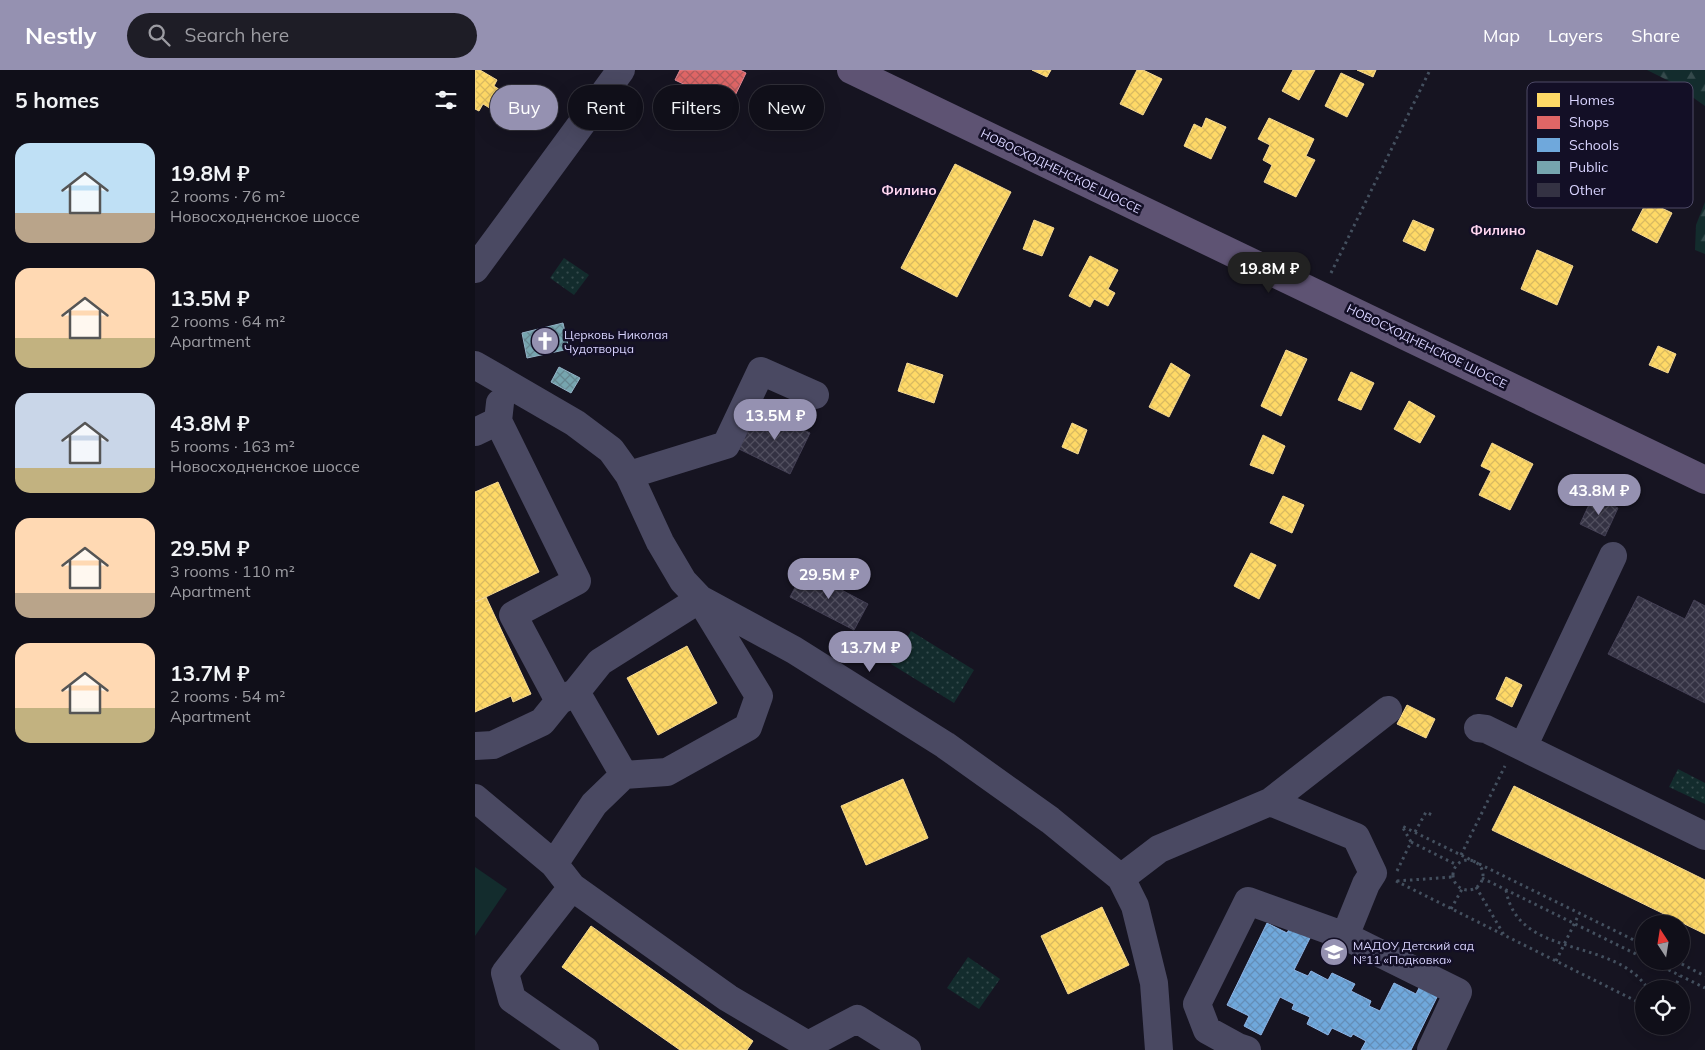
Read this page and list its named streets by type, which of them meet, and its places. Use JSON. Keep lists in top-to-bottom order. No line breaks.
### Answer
{"streets":{"main road":["НОВОСХОДНЕНСКОЕ ШОССЕ"]},"districts":["Филино","Филино"],"places":{"church":["Церковь Николая Чудотворца"],"school or university":["МАДОУ Детский сад №11 «Подковка»"]},"legend":["Homes","Shops","Schools","Public","Other"],"north":"top","page":{"header":"Nestly","search":"Search here","nav":["Map","Layers","Share"],"heading":"5 homes","chip":["Buy","Rent","Filters","New"],"list":[{"name":"19.8M ₽","note":"2 rooms · 76 m² · Новосходненское шоссе"},{"name":"13.5M ₽","note":"2 rooms · 64 m² · Apartment"},{"name":"43.8M ₽","note":"5 rooms · 163 m² · Новосходненское шоссе"},{"name":"29.5M ₽","note":"3 rooms · 110 m² · Apartment"},{"name":"13.7M ₽","note":"2 rooms · 54 m² · Apartment"}],"price":["19.8M ₽","13.5M ₽","43.8M ₽","29.5M ₽","13.7M ₽"]}}
